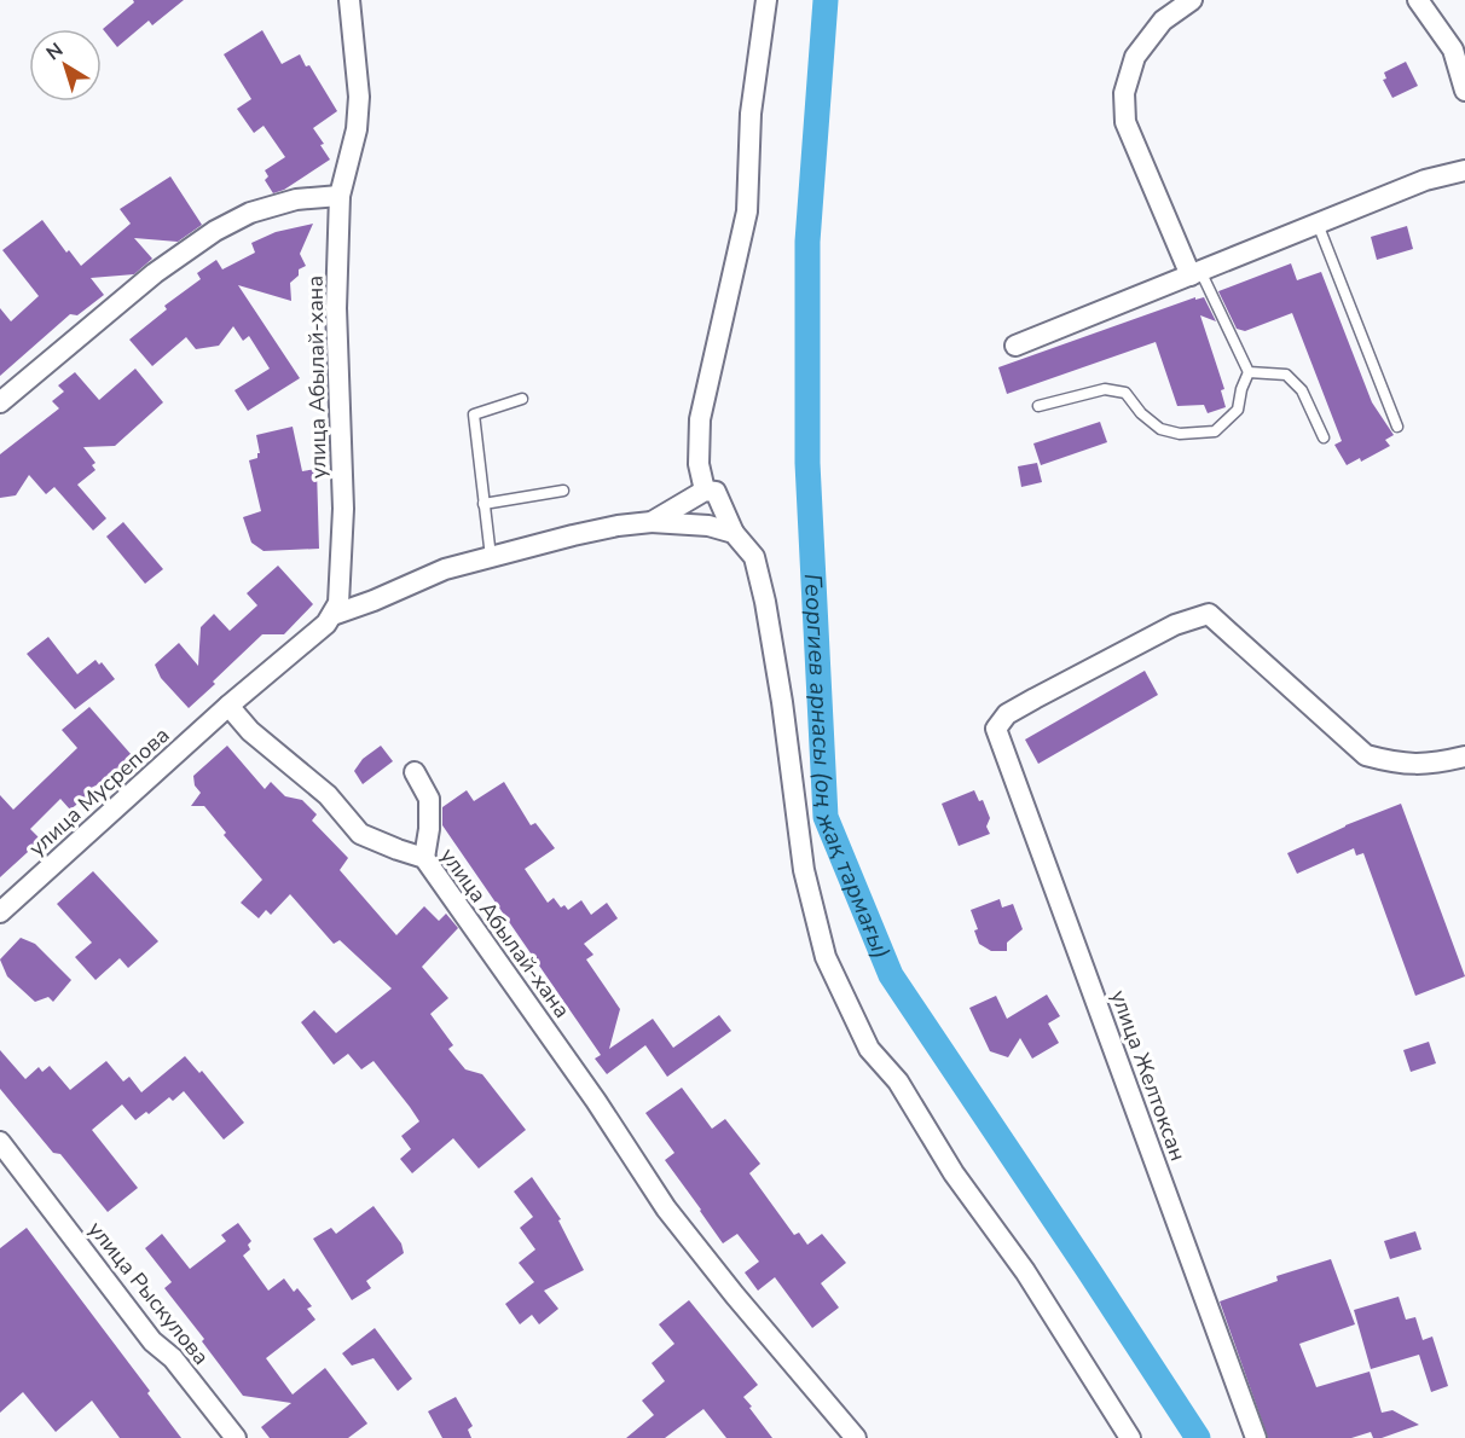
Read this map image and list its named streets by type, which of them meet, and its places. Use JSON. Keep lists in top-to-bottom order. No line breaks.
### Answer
{"streets":{"street":["улица Абылай-хана","улица Мусрепова","улица Желтоксан","улица Рыскулова"]},"crossings":[["улица Абылай-хана","улица Мусрепова"]],"water":["Георгиев арнасы (оң жақ тармағы)"],"north":"top left"}
